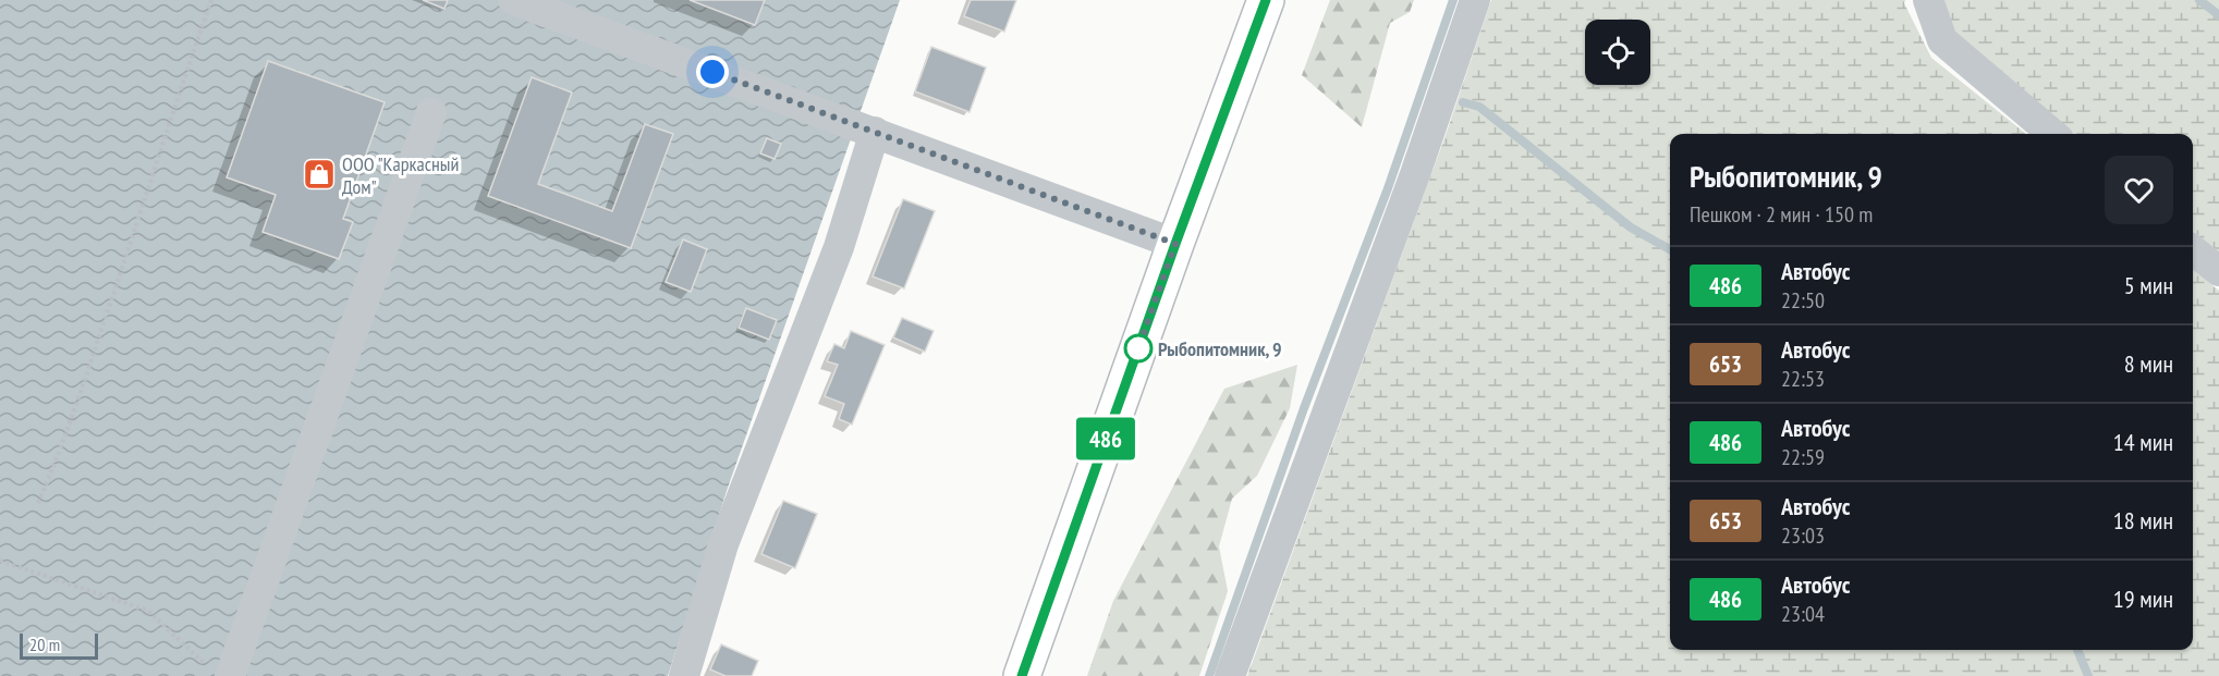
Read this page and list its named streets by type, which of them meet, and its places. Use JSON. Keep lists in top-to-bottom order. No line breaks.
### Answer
{"places":{"shop":["ООО \"Каркасный Дом\""],"other":["Рыбопитомник, 9"]},"lines":["bus line 486"],"scale_bar":"20 m","page":{"on_map":"486","heading":["Рыбопитомник, 9","Пешком · 2 мин · 150 m"],"list":[{"mark":"486","name":"Автобус","note":"22:50","value":"5 мин"},{"mark":"653","name":"Автобус","note":"22:53","value":"8 мин"},{"mark":"486","name":"Автобус","note":"22:59","value":"14 мин"},{"mark":"653","name":"Автобус","note":"23:03","value":"18 мин"},{"mark":"486","name":"Автобус","note":"23:04","value":"19 мин"}],"scale":"20 m"}}
